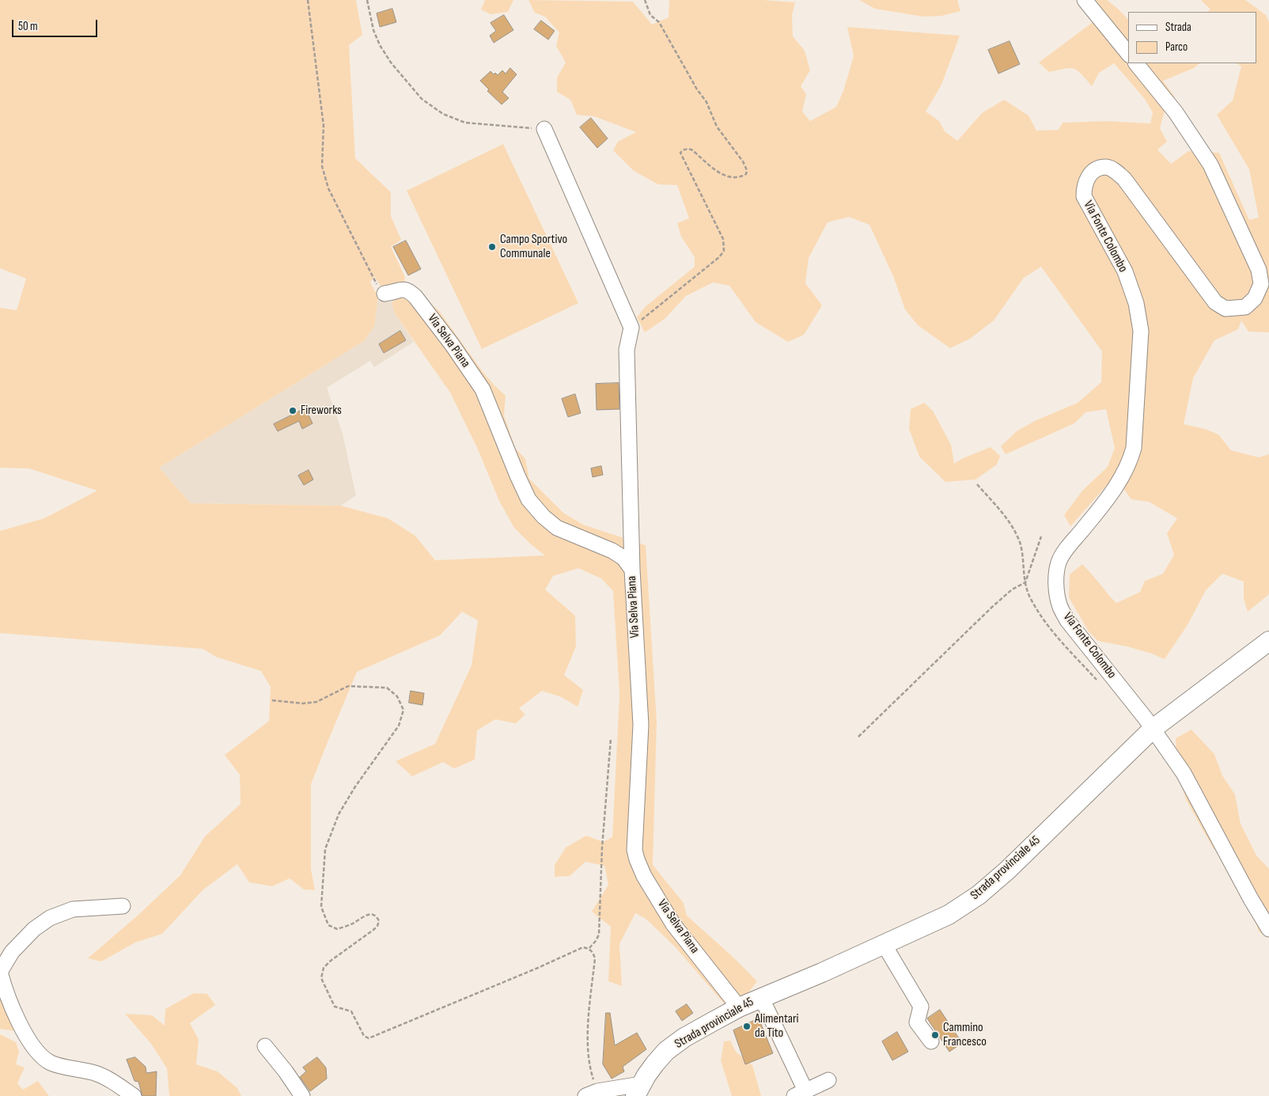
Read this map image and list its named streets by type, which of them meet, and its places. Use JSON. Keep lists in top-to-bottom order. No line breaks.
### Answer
{"streets":{"main road":["Strada provinciale 45"],"street":["Via Fonte Colombo","Via Selva Piana"]},"crossings":[["Via Fonte Colombo","Strada provinciale 45"],["Via Selva Piana","Strada provinciale 45"]],"places":["Campo Sportivo Communale","Fireworks","Alimentari da Tito","Cammino Francesco"],"legend":["Strada","Parco"],"scale_bar":"50 m"}
